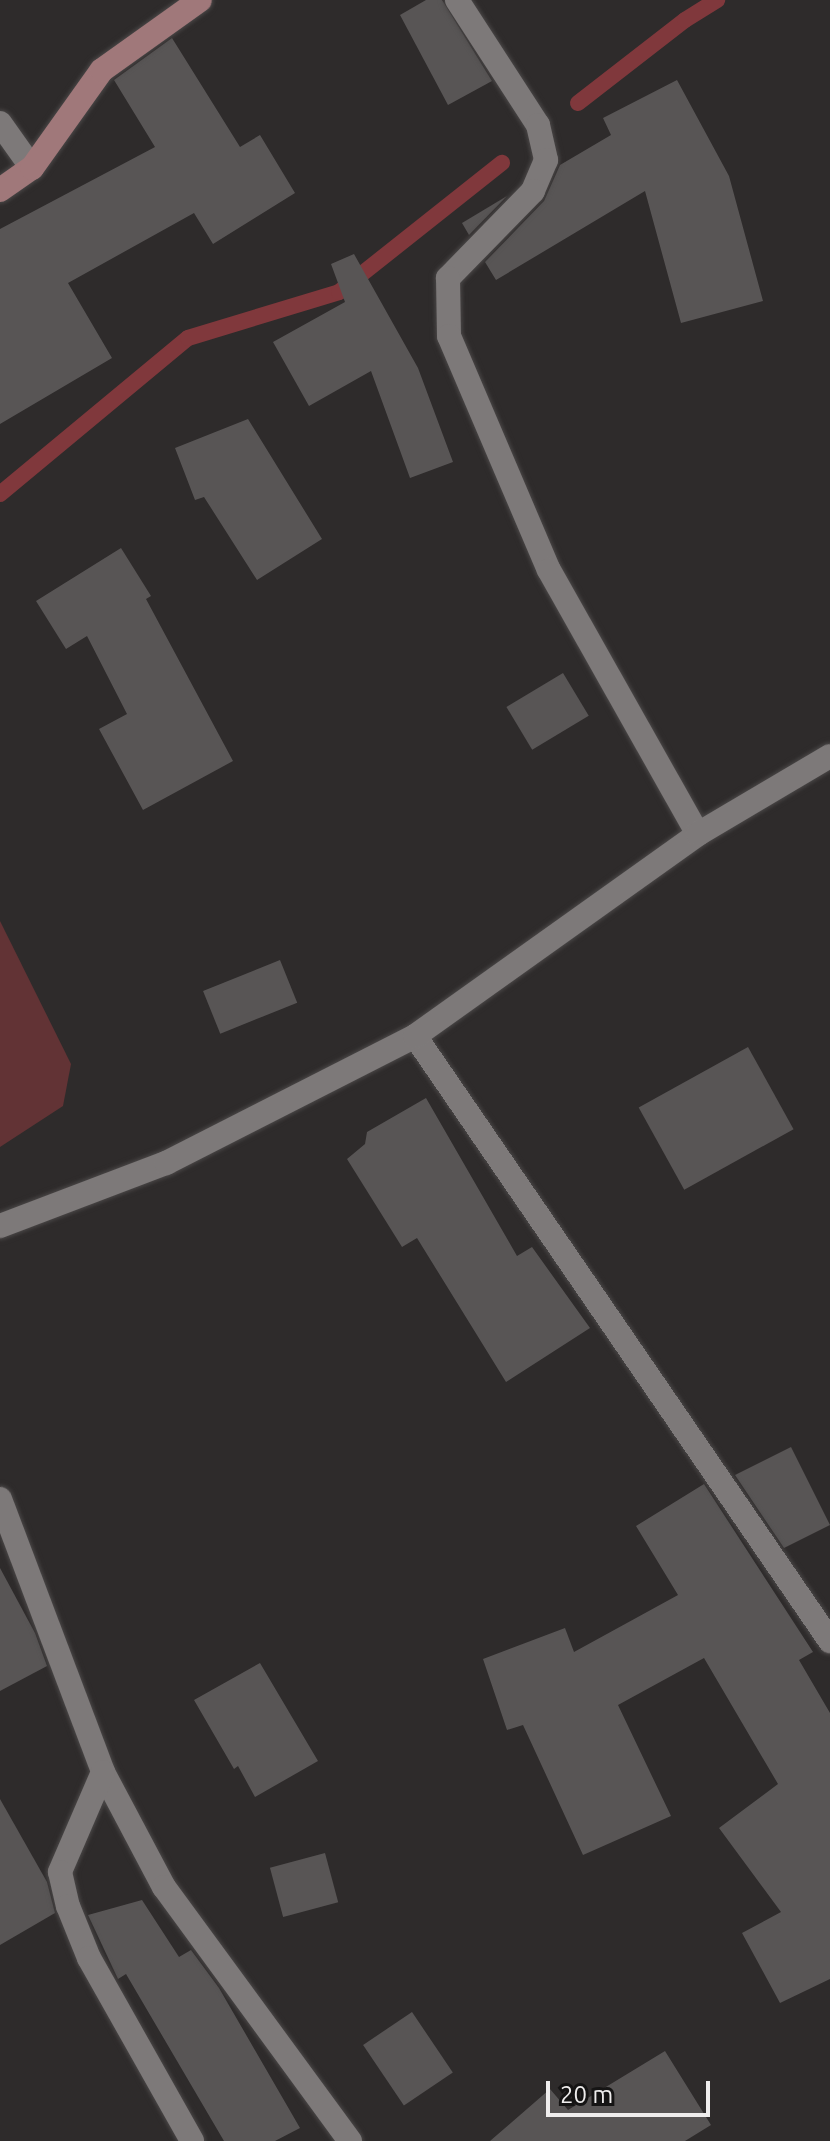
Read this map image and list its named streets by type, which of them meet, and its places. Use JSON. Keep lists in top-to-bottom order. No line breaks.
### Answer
{"scale_bar":"20 m"}
